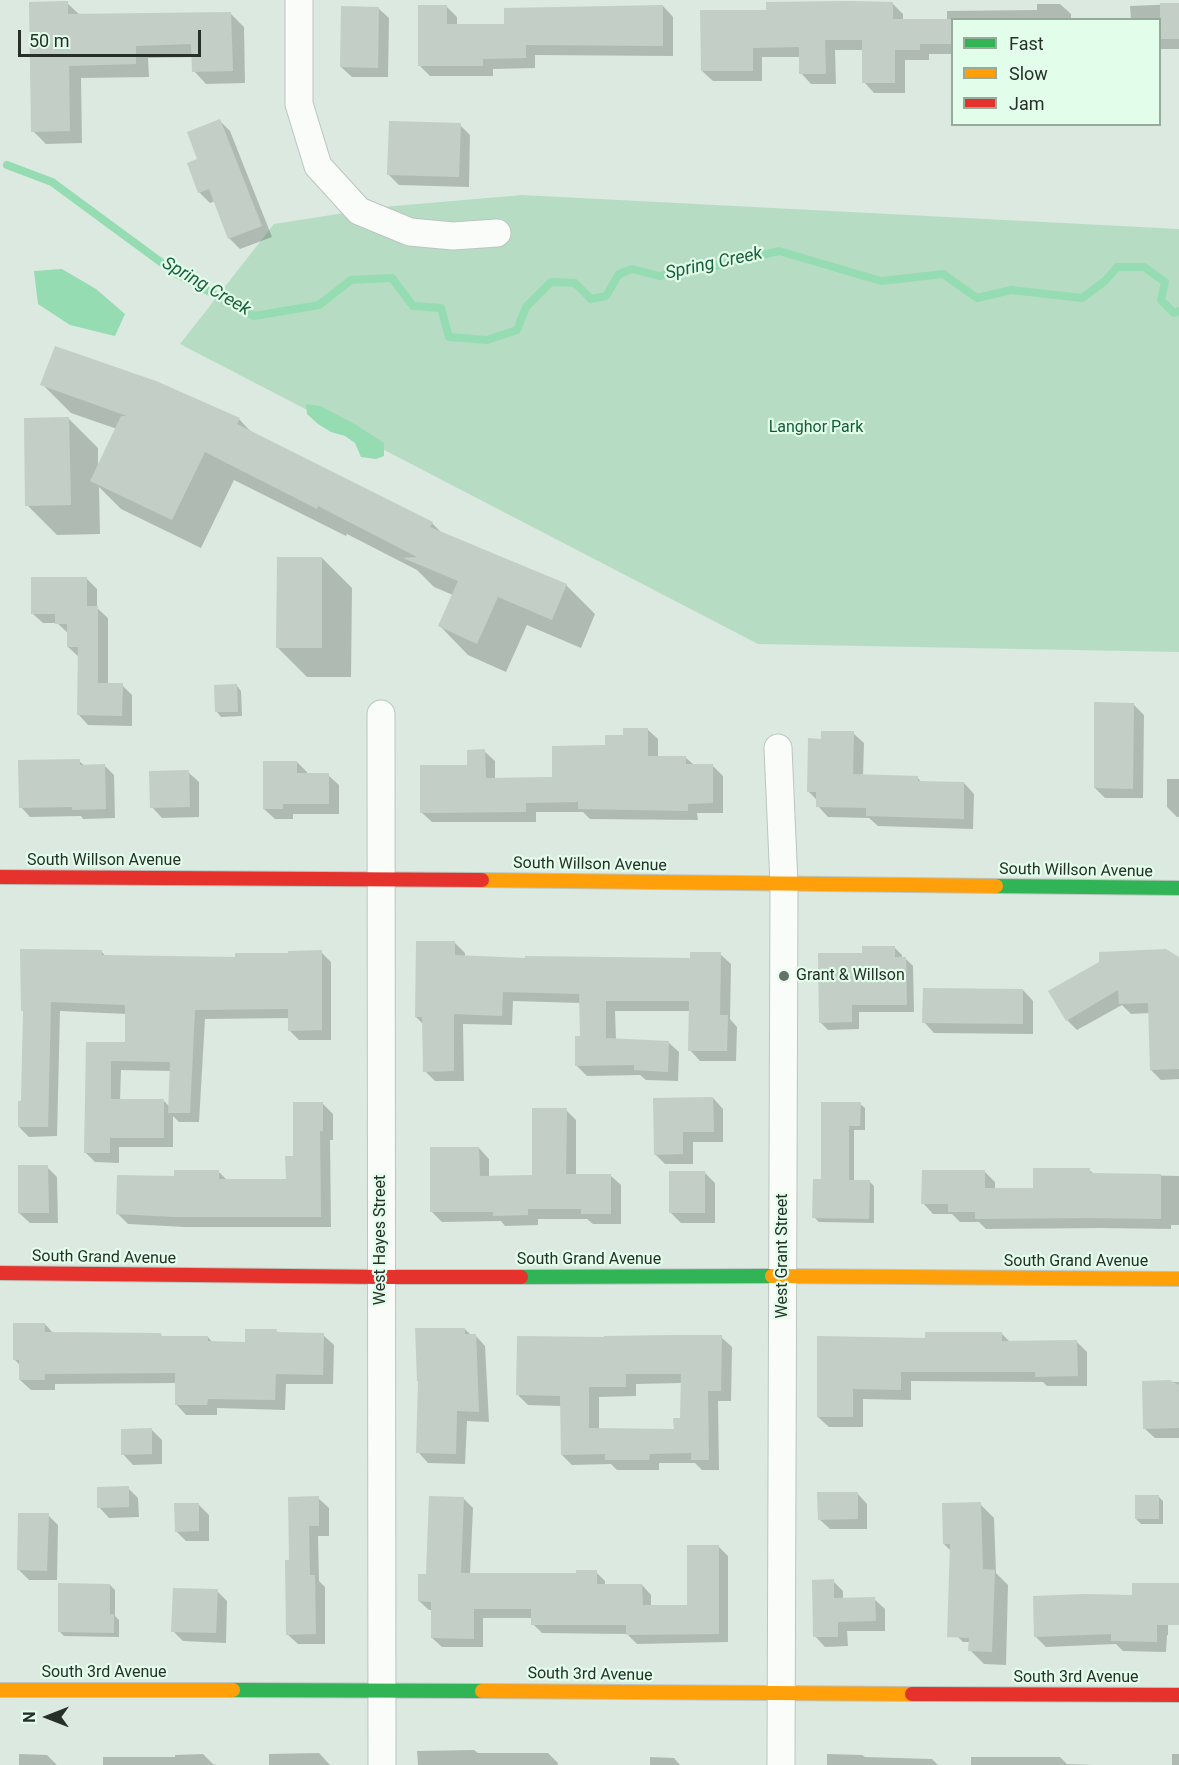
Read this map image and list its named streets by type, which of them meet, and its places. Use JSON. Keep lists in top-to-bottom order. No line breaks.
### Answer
{"streets":{"street":["South Willson Avenue","West Hayes Street","West Grant Street","South Grand Avenue","South 3rd Avenue"]},"crossings":[["South Willson Avenue","West Hayes Street"],["South Willson Avenue","West Grant Street"],["West Hayes Street","South Grand Avenue"],["West Hayes Street","South 3rd Avenue"],["West Grant Street","South Grand Avenue"],["West Grant Street","South 3rd Avenue"]],"water":["Spring Creek"],"parks":["Langhor Park"],"places":["Grant & Willson"],"legend":["Fast","Slow","Jam"],"scale_bar":"50 m","north":"left"}
